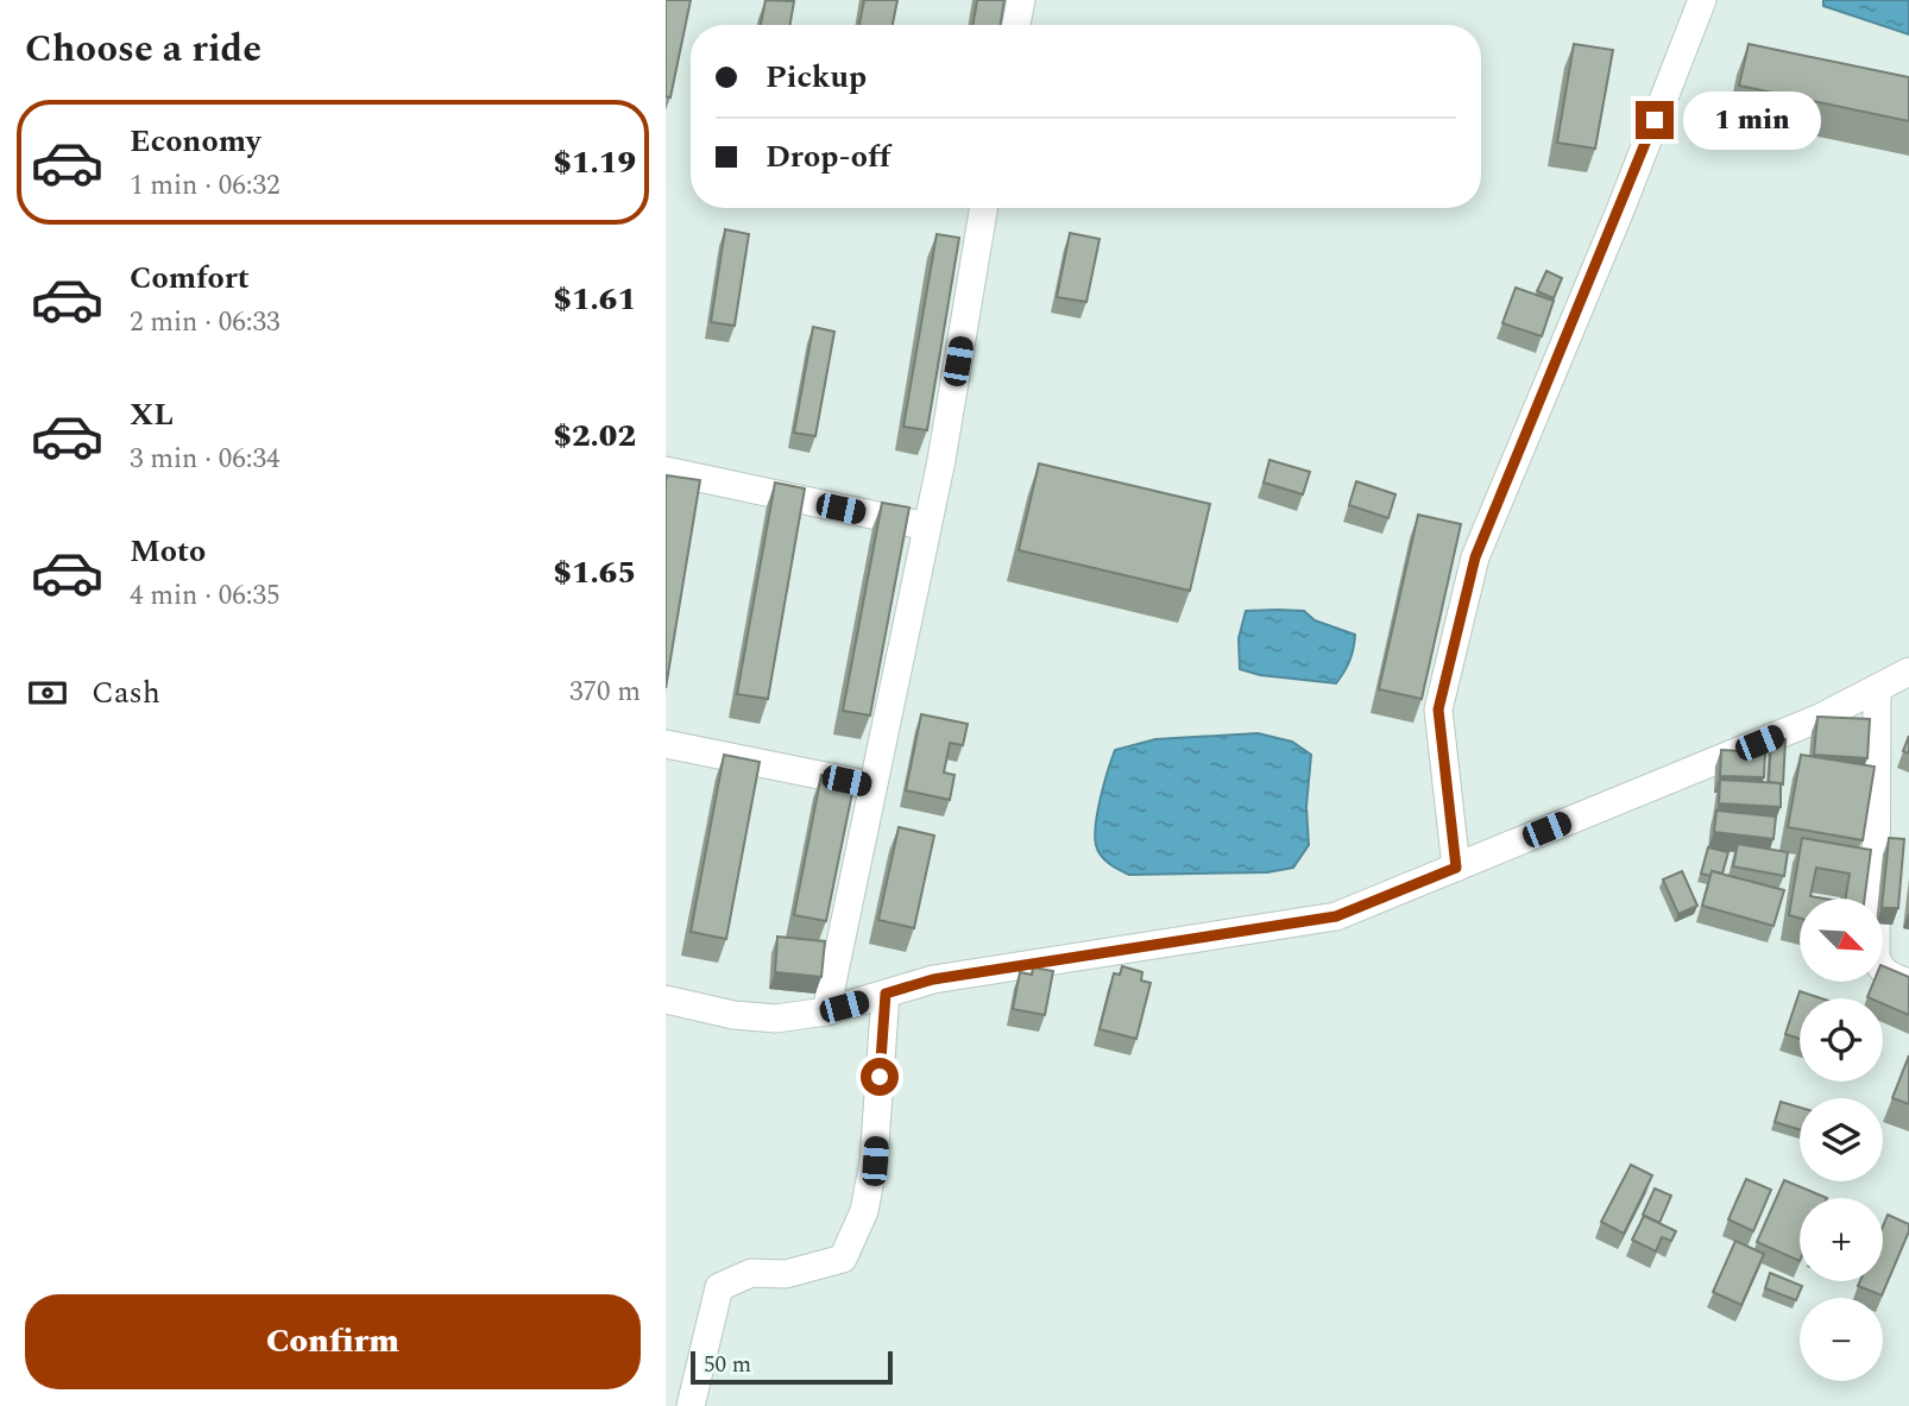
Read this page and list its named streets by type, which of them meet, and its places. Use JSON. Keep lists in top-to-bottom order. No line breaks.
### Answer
{"scale_bar":"50 m","north":"bottom right","page":{"heading":"Choose a ride","banner":["Pickup","Drop-off"],"bubble":"1 min","list":[{"name":"Economy","note":"1 min · 06:32","value":"$1.19"},{"name":"Comfort","note":"2 min · 06:33","value":"$1.61"},{"name":"XL","note":"3 min · 06:34","value":"$2.02"},{"name":"Moto","note":"4 min · 06:35","value":"$1.65"}],"pay":["Cash","370 m"],"map_buttons":["+","−"],"buttons":"Confirm","scale":"50 m"}}
